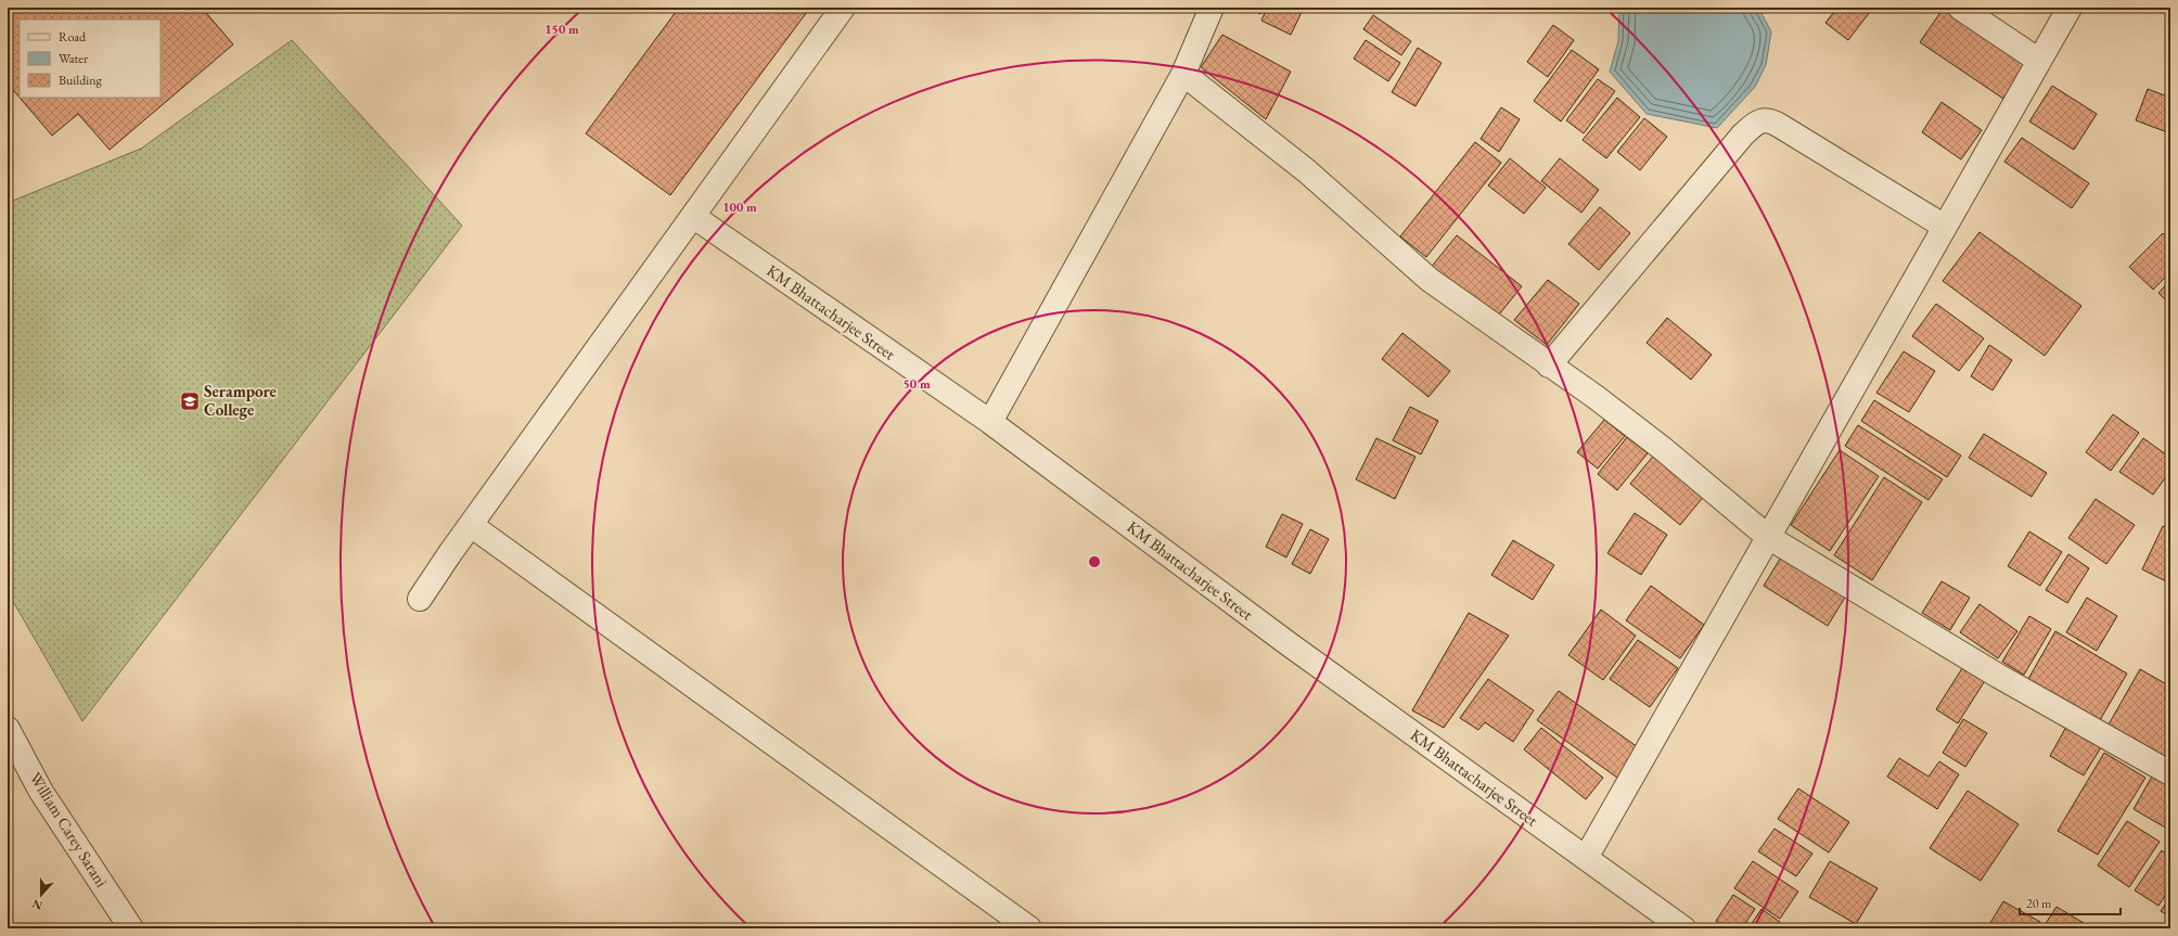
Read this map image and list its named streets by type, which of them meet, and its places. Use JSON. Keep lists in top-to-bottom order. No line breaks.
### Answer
{"streets":{"street":["KM Bhattacharjee Street","William Carey Sarani"]},"places":{"school or university":["Serampore College"]},"legend":["Road","Water","Building"],"scale_bar":"20 m","north":"bottom","rings":["150 m","100 m","50 m"]}
